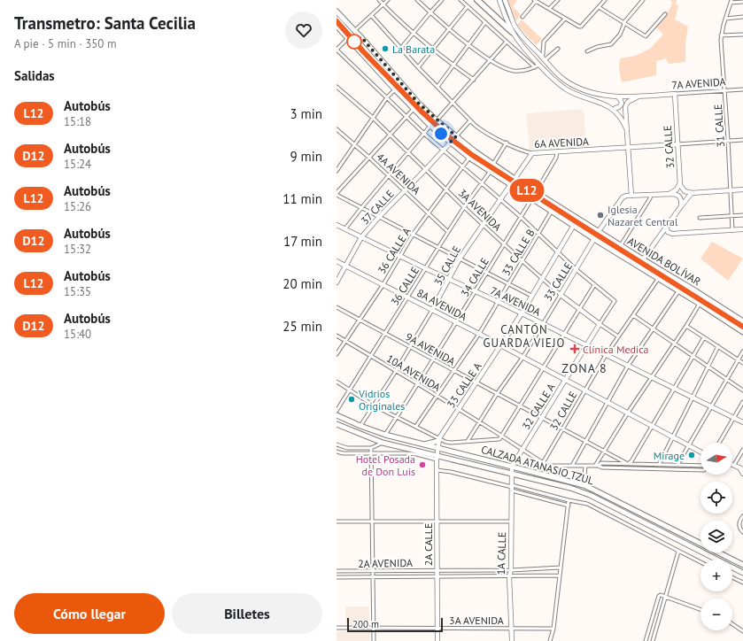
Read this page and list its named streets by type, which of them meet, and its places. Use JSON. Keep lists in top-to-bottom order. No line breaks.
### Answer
{"streets":{"main road":["7A AVENIDA","6A AVENIDA","32 CALLE","37 CALLE","3A AVENIDA","AVENIDA BOLÍVAR","35 CALLE","33 CALLE","8A AVENIDA","33 CALLE A","32 CALLE A","CALZADA ATANASIO TZUL","2A CALLE","1A CALLE"],"street":["31 CALLE","4A AVENIDA","36 CALLE A","33 CALLE B","34 CALLE","36 CALLE","9A AVENIDA","10A AVENIDA","2A AVENIDA"]},"crossings":[["7A AVENIDA","31 CALLE"],["7A AVENIDA","32 CALLE"],["7A AVENIDA","37 CALLE"],["7A AVENIDA","36 CALLE A"],["7A AVENIDA","33 CALLE B"],["7A AVENIDA","35 CALLE"],["7A AVENIDA","34 CALLE"],["7A AVENIDA","33 CALLE"],["7A AVENIDA","36 CALLE"],["7A AVENIDA","33 CALLE A"],["7A AVENIDA","32 CALLE A"],["31 CALLE","6A AVENIDA"],["6A AVENIDA","32 CALLE"],["6A AVENIDA","37 CALLE"],["6A AVENIDA","35 CALLE"],["32 CALLE","3A AVENIDA"],["32 CALLE","AVENIDA BOLÍVAR"],["32 CALLE","8A AVENIDA"],["32 CALLE","9A AVENIDA"],["32 CALLE","10A AVENIDA"],["4A AVENIDA","37 CALLE"],["4A AVENIDA","36 CALLE A"],["4A AVENIDA","36 CALLE"],["37 CALLE","3A AVENIDA"],["37 CALLE","AVENIDA BOLÍVAR"],["37 CALLE","8A AVENIDA"],["3A AVENIDA","36 CALLE A"],["3A AVENIDA","33 CALLE B"],["3A AVENIDA","35 CALLE"],["3A AVENIDA","34 CALLE"],["3A AVENIDA","33 CALLE"],["3A AVENIDA","36 CALLE"],["3A AVENIDA","33 CALLE A"],["3A AVENIDA","32 CALLE A"],["3A AVENIDA","2A CALLE"],["3A AVENIDA","1A CALLE"],["36 CALLE A","AVENIDA BOLÍVAR"],["36 CALLE A","8A AVENIDA"],["36 CALLE A","9A AVENIDA"],["36 CALLE A","10A AVENIDA"],["33 CALLE B","AVENIDA BOLÍVAR"],["33 CALLE B","8A AVENIDA"],["33 CALLE B","9A AVENIDA"],["33 CALLE B","10A AVENIDA"],["AVENIDA BOLÍVAR","35 CALLE"],["AVENIDA BOLÍVAR","34 CALLE"],["AVENIDA BOLÍVAR","33 CALLE"],["AVENIDA BOLÍVAR","36 CALLE"],["AVENIDA BOLÍVAR","33 CALLE A"],["35 CALLE","8A AVENIDA"],["35 CALLE","9A AVENIDA"],["35 CALLE","10A AVENIDA"],["35 CALLE","CALZADA ATANASIO TZUL"],["34 CALLE","8A AVENIDA"],["34 CALLE","9A AVENIDA"],["34 CALLE","10A AVENIDA"],["34 CALLE","CALZADA ATANASIO TZUL"],["33 CALLE","8A AVENIDA"],["33 CALLE","9A AVENIDA"],["33 CALLE","10A AVENIDA"],["36 CALLE","8A AVENIDA"],["36 CALLE","9A AVENIDA"],["36 CALLE","10A AVENIDA"],["8A AVENIDA","33 CALLE A"],["8A AVENIDA","32 CALLE A"],["9A AVENIDA","10A AVENIDA"],["9A AVENIDA","33 CALLE A"],["9A AVENIDA","32 CALLE A"],["10A AVENIDA","33 CALLE A"],["10A AVENIDA","32 CALLE A"],["33 CALLE A","CALZADA ATANASIO TZUL"],["33 CALLE A","2A CALLE"],["32 CALLE A","CALZADA ATANASIO TZUL"],["32 CALLE A","1A CALLE"],["CALZADA ATANASIO TZUL","2A CALLE"],["CALZADA ATANASIO TZUL","1A CALLE"],["2A CALLE","2A AVENIDA"],["1A CALLE","2A AVENIDA"]],"districts":["CANTÓN GUARDA VIEJO","ZONA 8"],"places":{"other":["La Barata","Iglesia Nazaret Central","Vidrios Originales","Mirage","Hotel Posada de Don Luis"],"health":["Clínica Medica"]},"lines":["bus line L12"],"scale_bar":"200 m","north":"right","page":{"heading":[["Transmetro: Santa Cecilia","A pie · 5 min · 350 m"],"Salidas"],"on_map":"L12","list":[{"mark":"L12","name":"Autobús","note":"15:18","value":"3 min"},{"mark":"D12","name":"Autobús","note":"15:24","value":"9 min"},{"mark":"L12","name":"Autobús","note":"15:26","value":"11 min"},{"mark":"D12","name":"Autobús","note":"15:32","value":"17 min"},{"mark":"L12","name":"Autobús","note":"15:35","value":"20 min"},{"mark":"D12","name":"Autobús","note":"15:40","value":"25 min"}],"map_buttons":["+","−"],"buttons":["Cómo llegar","Billetes"],"scale":"200 m"}}
